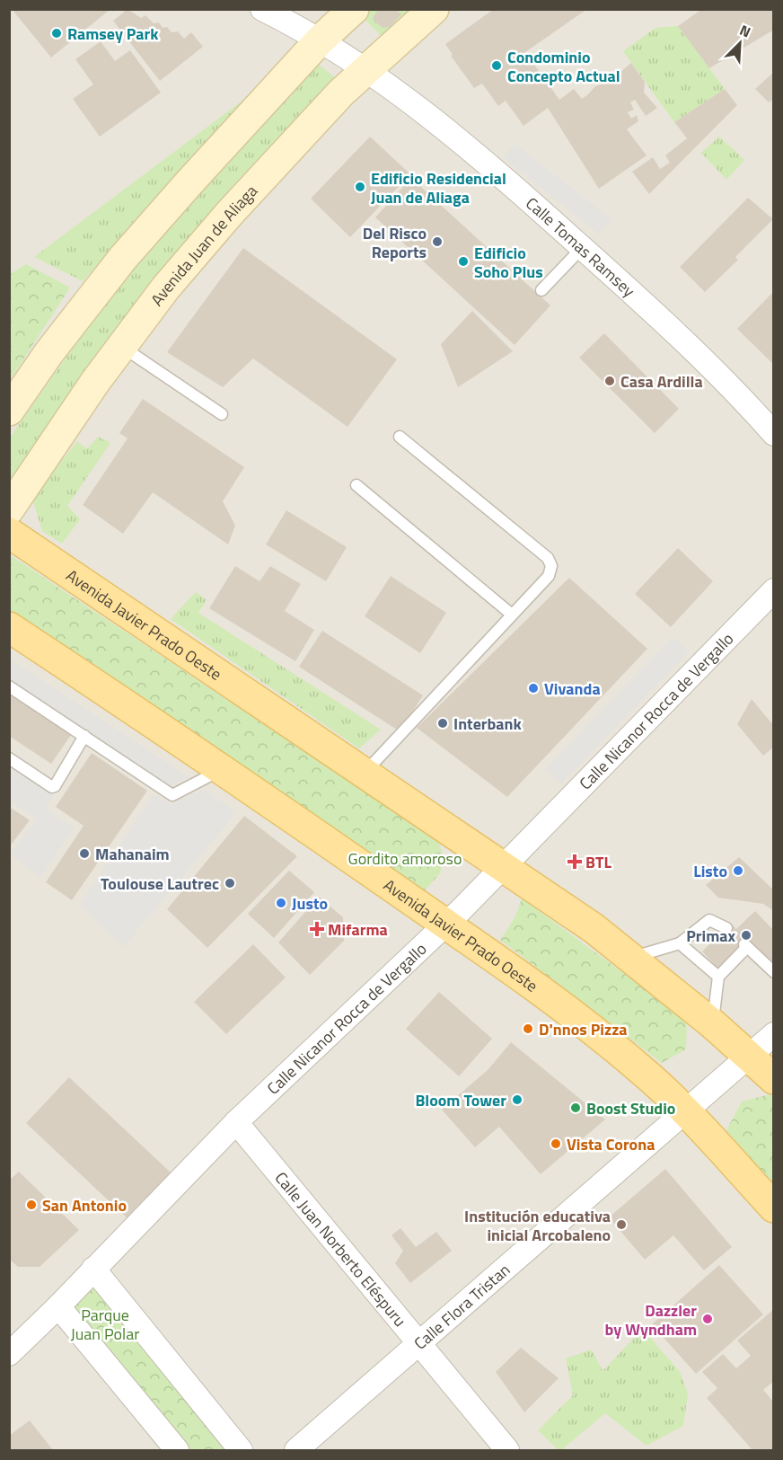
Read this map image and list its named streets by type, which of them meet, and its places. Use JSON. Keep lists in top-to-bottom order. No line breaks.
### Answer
{"streets":{"main road":["Avenida Juan de Aliaga","Avenida Javier Prado Oeste"],"street":["Calle Tomas Ramsey","Calle Nicanor Rocca de Vergallo","Calle Juan Norberto Eléspuru","Calle Flora Tristan"]},"crossings":[["Avenida Juan de Aliaga","Calle Tomas Ramsey"],["Avenida Javier Prado Oeste","Calle Nicanor Rocca de Vergallo"],["Avenida Javier Prado Oeste","Calle Flora Tristan"],["Calle Nicanor Rocca de Vergallo","Calle Juan Norberto Eléspuru"],["Calle Juan Norberto Eléspuru","Calle Flora Tristan"]],"parks":["Gordito amoroso","Parque Juan Polar"],"places":{"other":["Ramsey Park","Condominio Concepto Actual","Edificio Residencial Juan de Aliaga","Del Risco Reports","Edificio Soho Plus","Casa Ardilla","Vivanda","Interbank","Mahanaim","Listo","Toulouse Lautrec","Justo","Primax","D'nnos Pizza","Bloom Tower","Boost Studio","Vista Corona","San Antonio","Institución educativa inicial Arcobaleno","Dazzler by Wyndham"],"health":["BTL","Mifarma"]},"north":"top right"}
